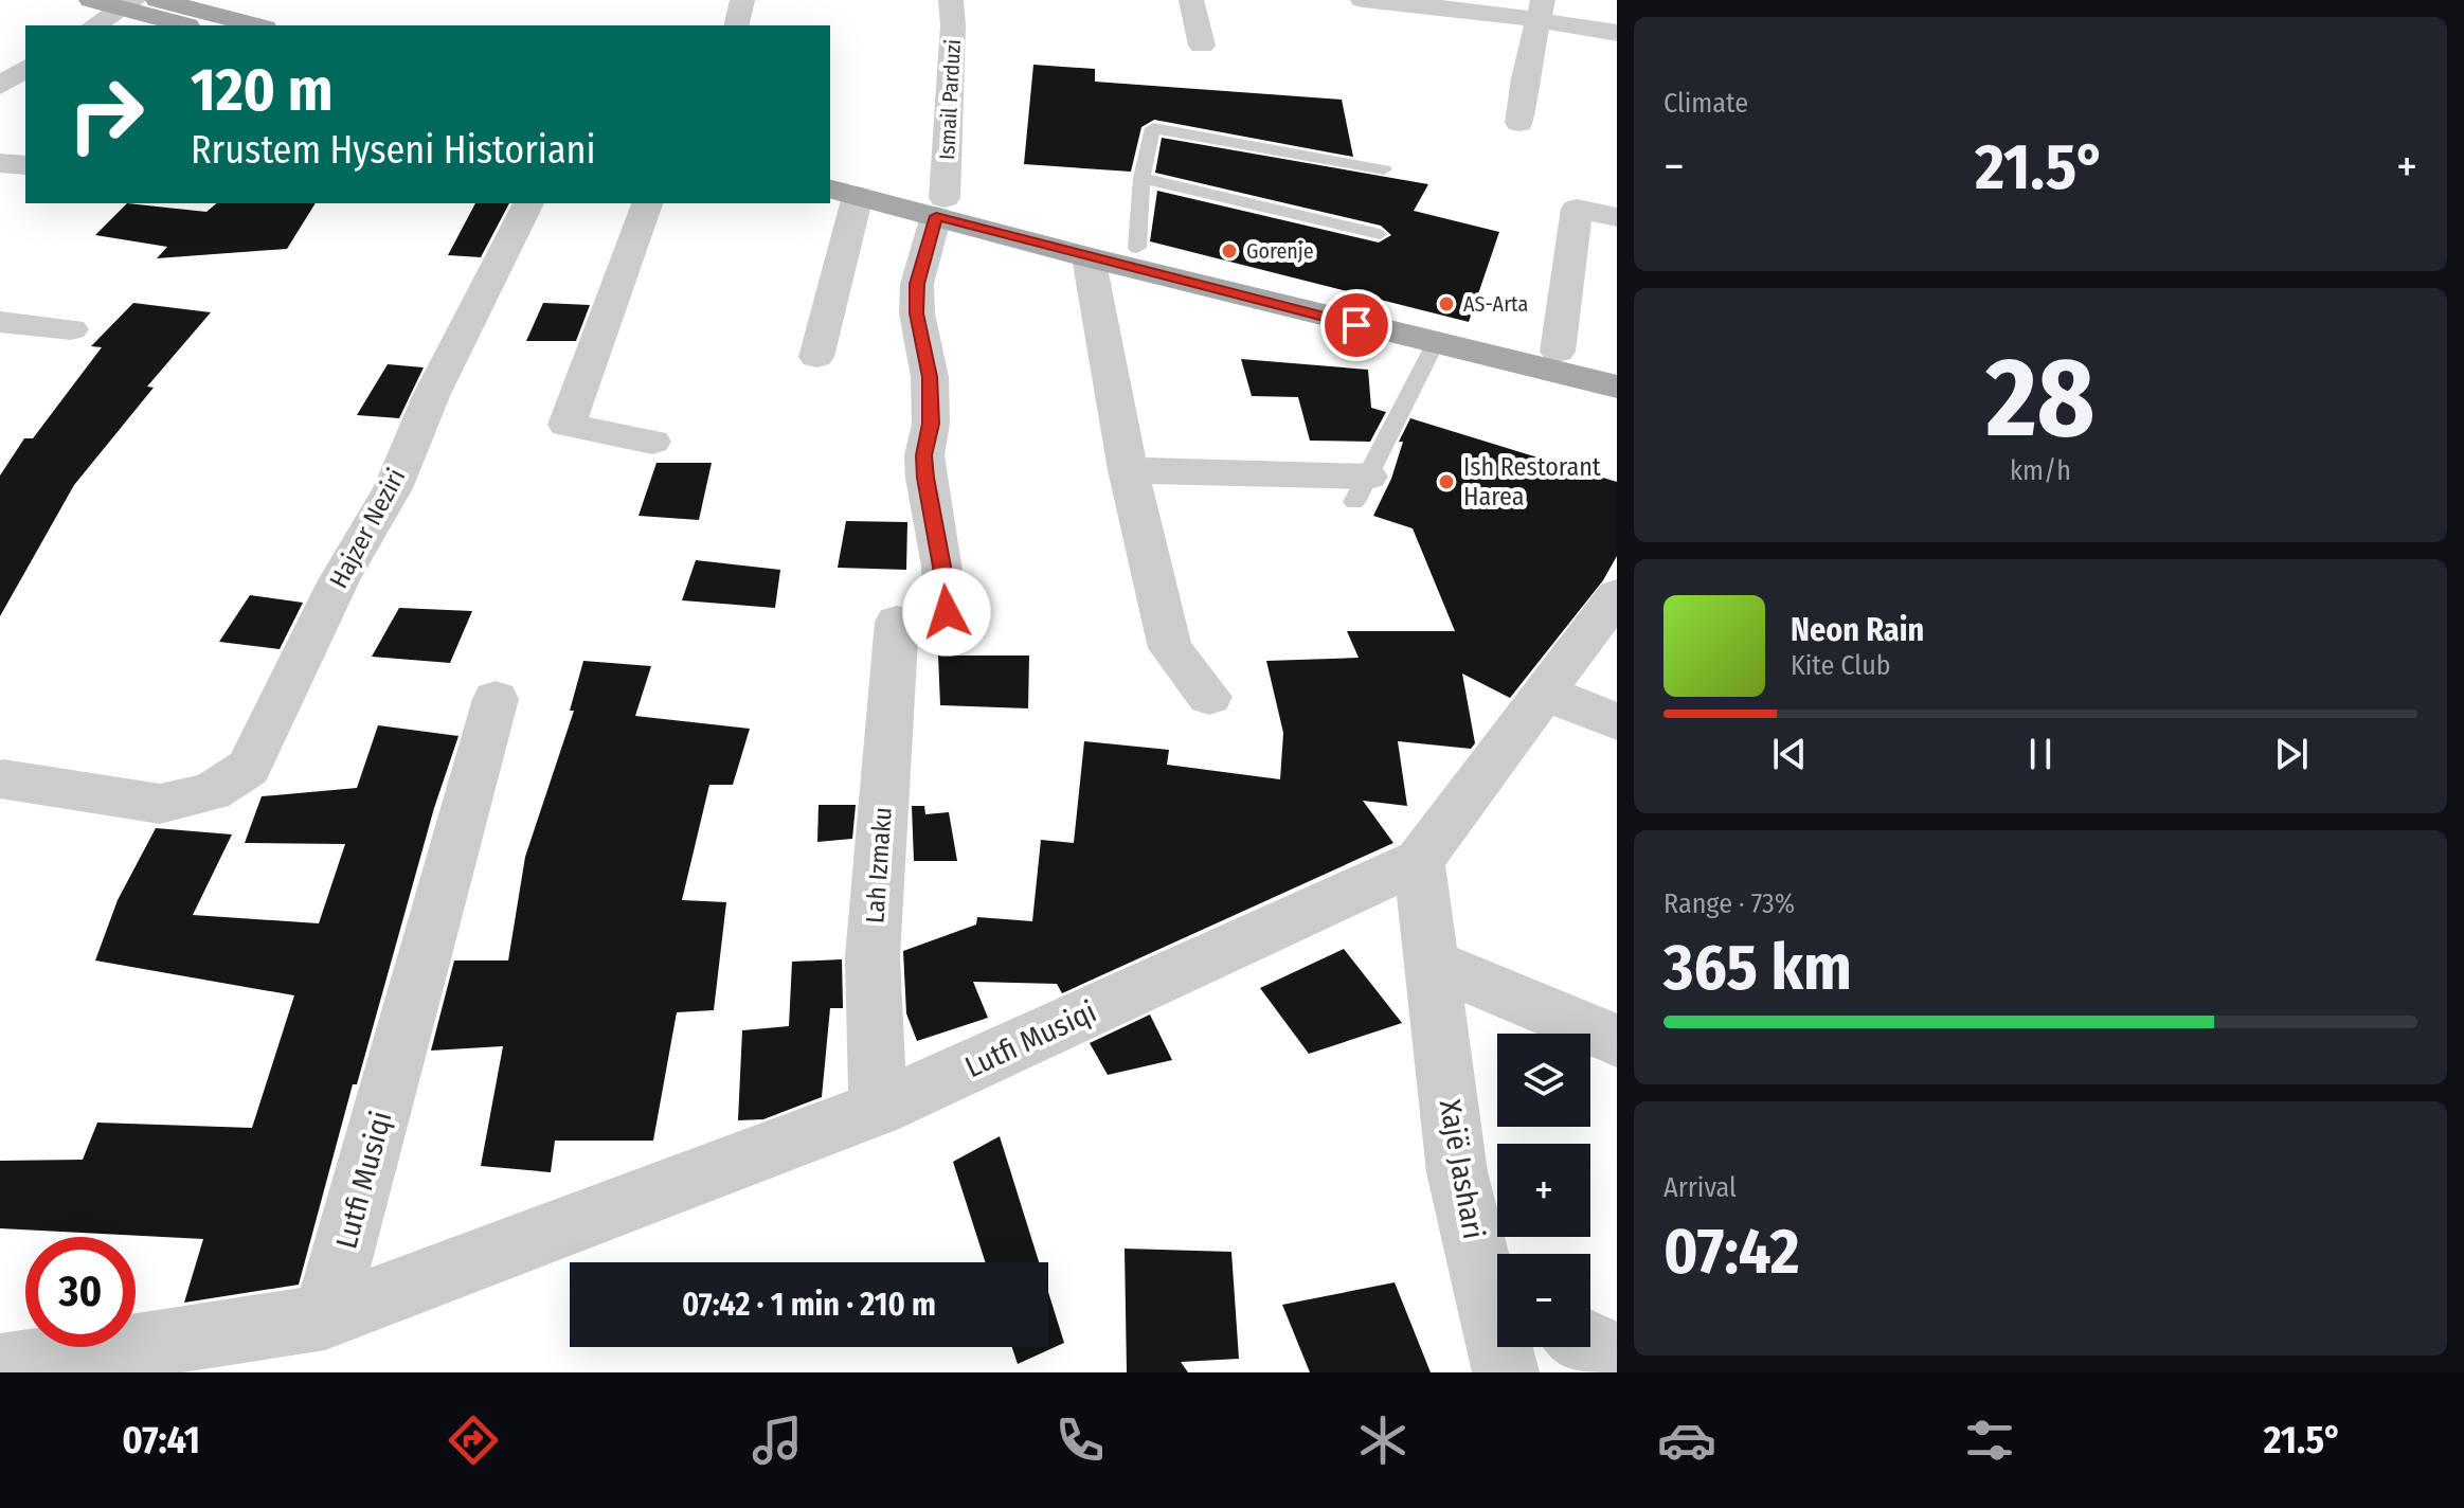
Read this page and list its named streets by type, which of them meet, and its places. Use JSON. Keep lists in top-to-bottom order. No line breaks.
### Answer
{"streets":{"street":["Ismail Parduzi","Hajzer Neziri","Lah Izmaku","Lutfi Musiqi","Xajë Jashari"]},"crossings":[["Lah Izmaku","Lutfi Musiqi"],["Lutfi Musiqi","Xajë Jashari"]],"places":["Gorenje","AS-Arta","Ish Restorant Harea"],"page":{"tile":["Climate",["28","km/h"],["Range · 73%","365 km"],["Arrival","07:42"]],"turn":["120 m","Rrustem Hyseni Historiani"],"heat":["−","21.5°","+"],"song":["Neon Rain","Kite Club"],"map_buttons":["+","−"],"limit":"30","trip":"07:42 · 1 min · 210 m","tabs":["07:41","21.5°"]}}
